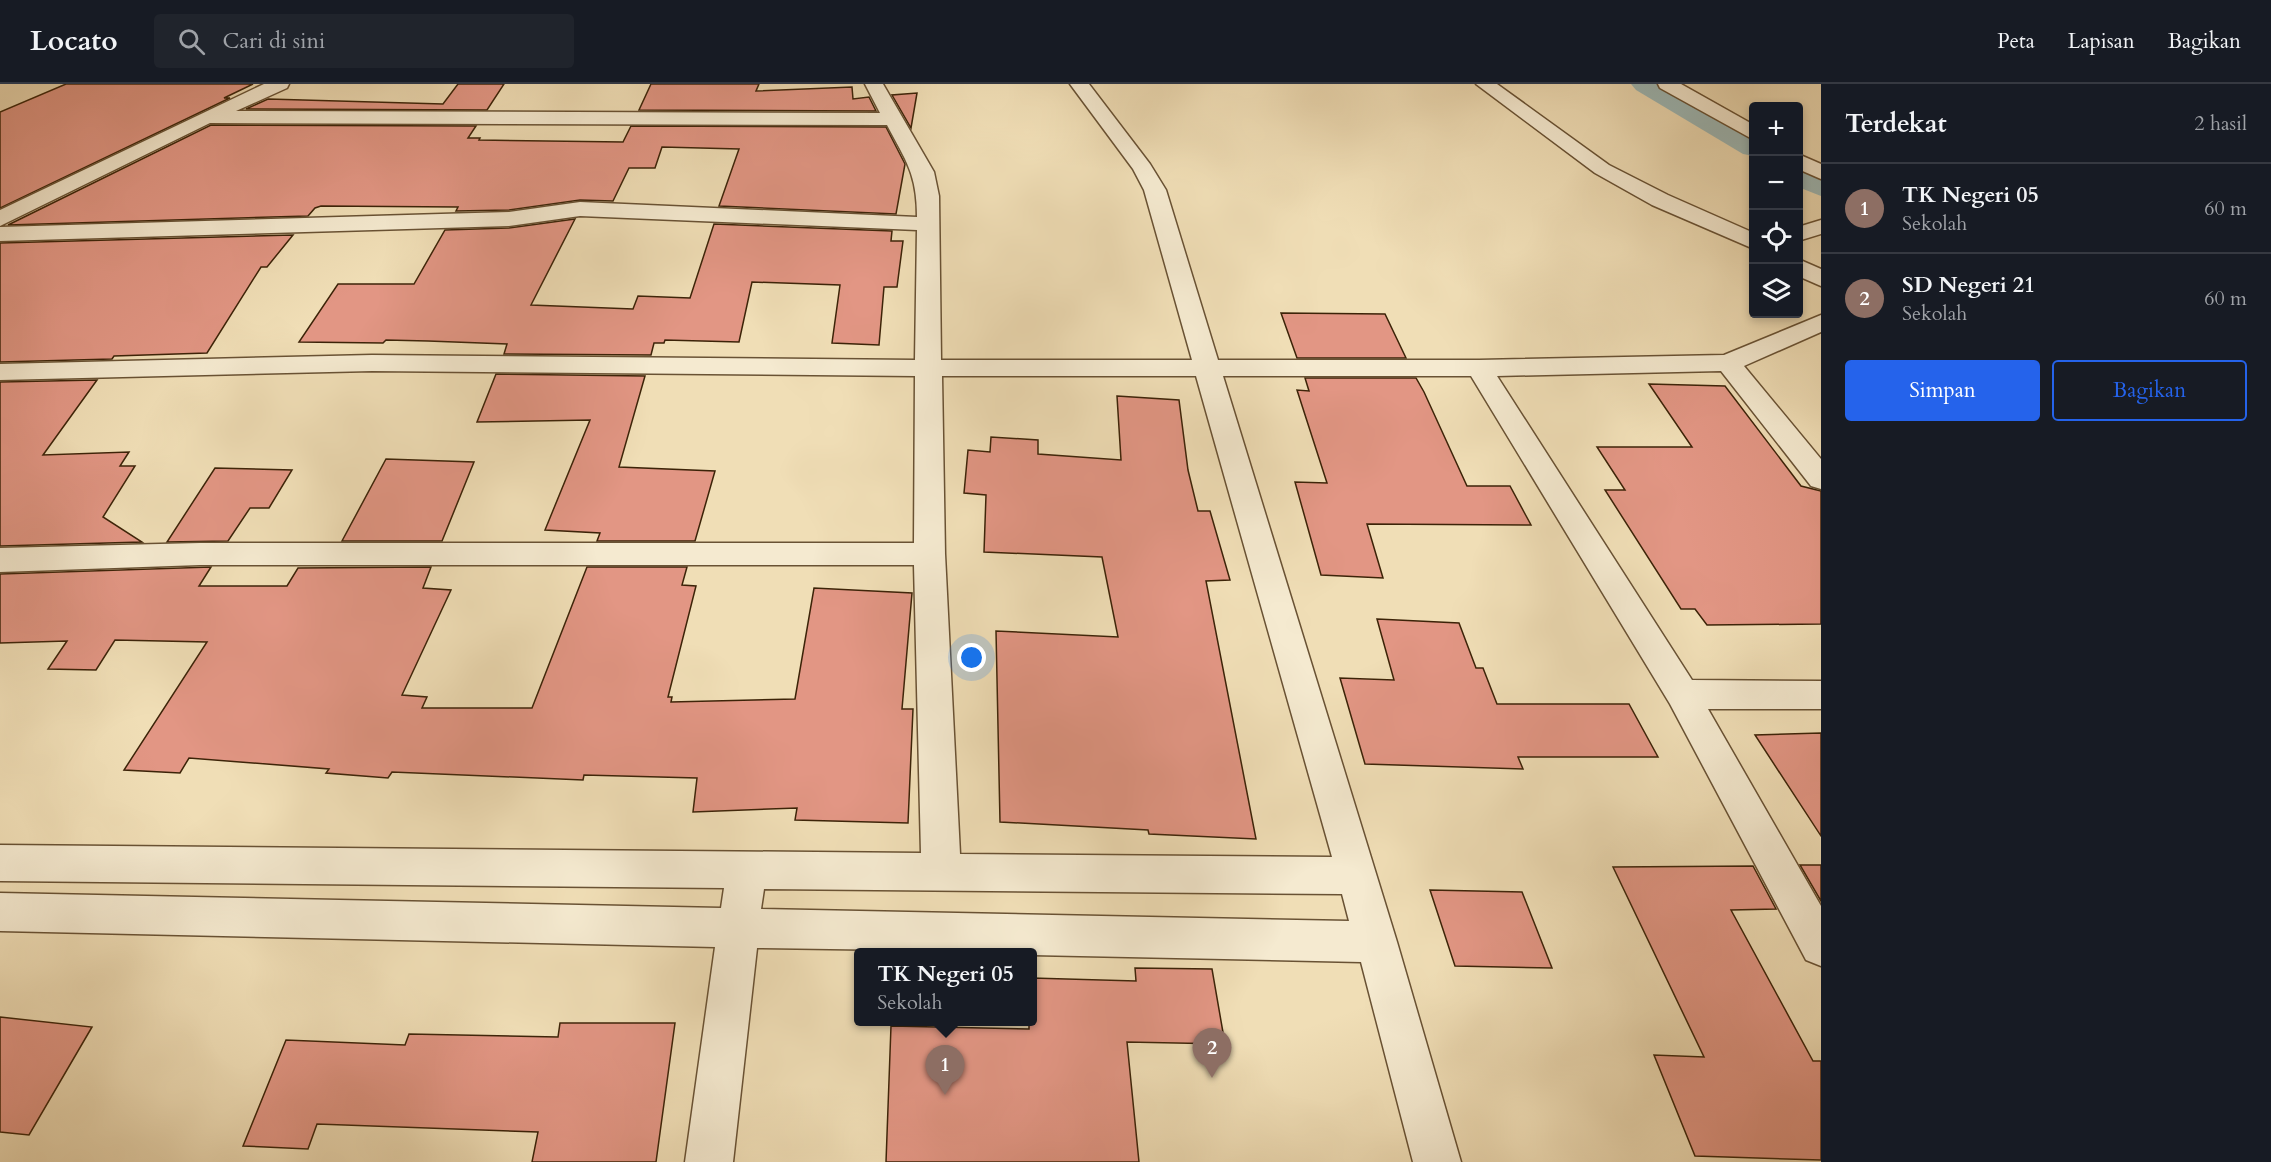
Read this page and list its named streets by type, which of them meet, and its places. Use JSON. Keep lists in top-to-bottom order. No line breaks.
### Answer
{"page":{"header":"Locato","search":"Cari di sini","nav":["Peta","Lapisan","Bagikan"],"heading":["Terdekat","2 hasil"],"map_buttons":["+","−"],"list":[{"mark":"1","name":"TK Negeri 05","note":"Sekolah","value":"60 m"},{"mark":"2","name":"SD Negeri 21","note":"Sekolah","value":"60 m"}],"buttons":["Simpan","Bagikan"],"popup":["TK Negeri 05","Sekolah"],"pins":["2","1"]}}
